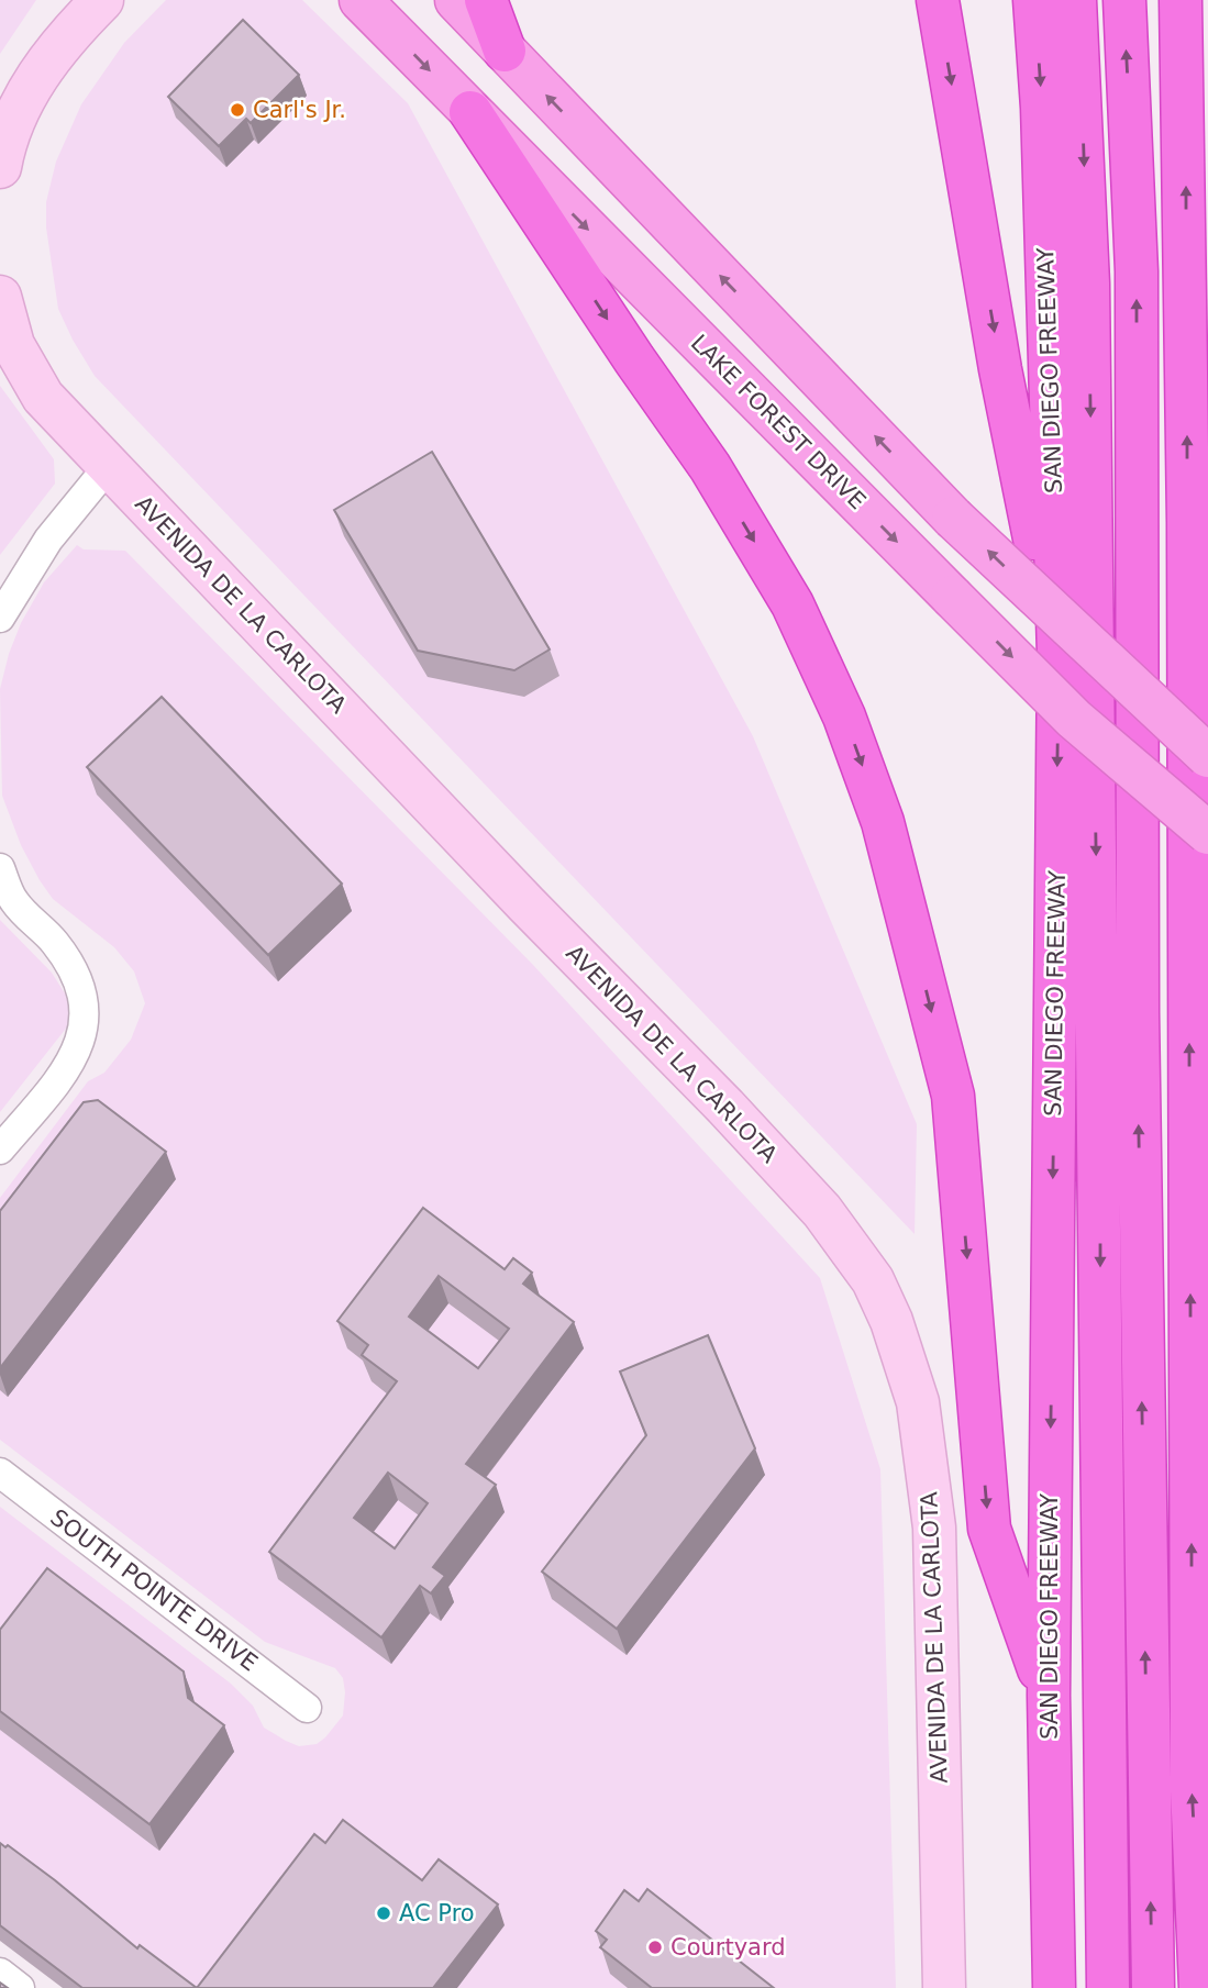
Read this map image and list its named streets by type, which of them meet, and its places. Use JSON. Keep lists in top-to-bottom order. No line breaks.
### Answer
{"streets":{"highway":["SAN DIEGO FREEWAY"],"main road":["LAKE FOREST DRIVE","AVENIDA DE LA CARLOTA"],"street":["SOUTH POINTE DRIVE"]},"places":["Carl's Jr.","AC Pro","Courtyard"]}
